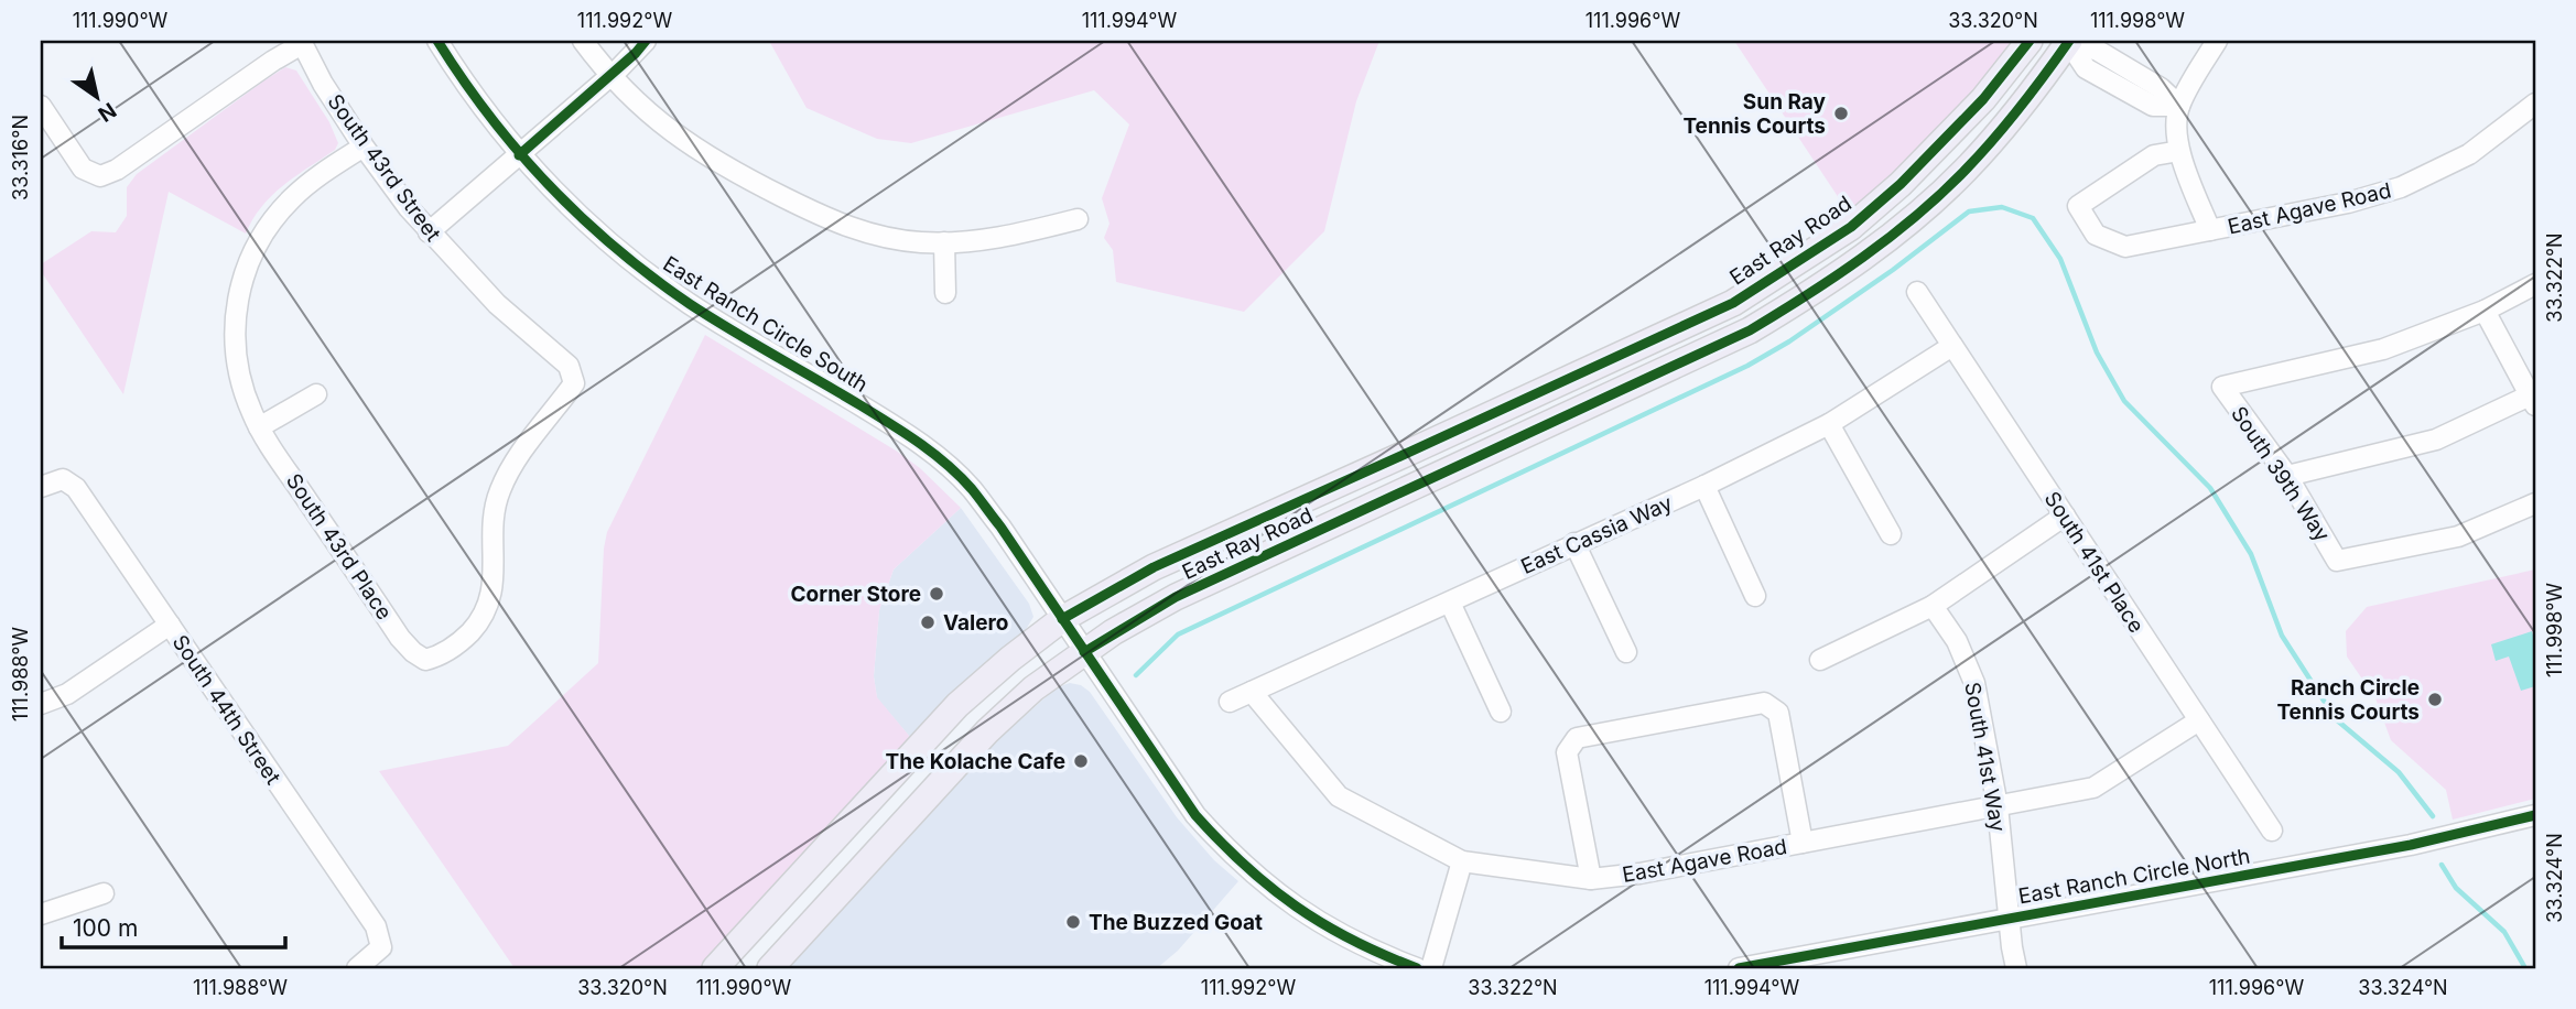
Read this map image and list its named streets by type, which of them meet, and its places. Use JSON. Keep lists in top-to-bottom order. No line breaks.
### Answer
{"streets":{"main road":["East Ray Road"],"street":["South 43rd Street","East Agave Road","East Ranch Circle South","South 39th Way","East Cassia Way","South 43rd Place","South 41st Place","South 44th Street","South 41st Way","East Ranch Circle North"]},"crossings":[["South 43rd Street","South 43rd Place"],["East Agave Road","East Cassia Way"],["East Agave Road","South 41st Place"],["East Agave Road","South 41st Way"],["East Ray Road","East Ranch Circle South"],["East Cassia Way","South 41st Place"],["South 41st Way","East Ranch Circle North"]],"places":["Sun Ray Tennis Courts","Corner Store","Valero","Ranch Circle Tennis Courts","The Kolache Cafe","The Buzzed Goat"],"scale_bar":"100 m","north":"bottom right","coordinates":["111.990°W","111.992°W","111.994°W","111.996°W","33.320°N","111.998°W","33.316°N","33.322°N","111.988°W","33.324°N"]}
